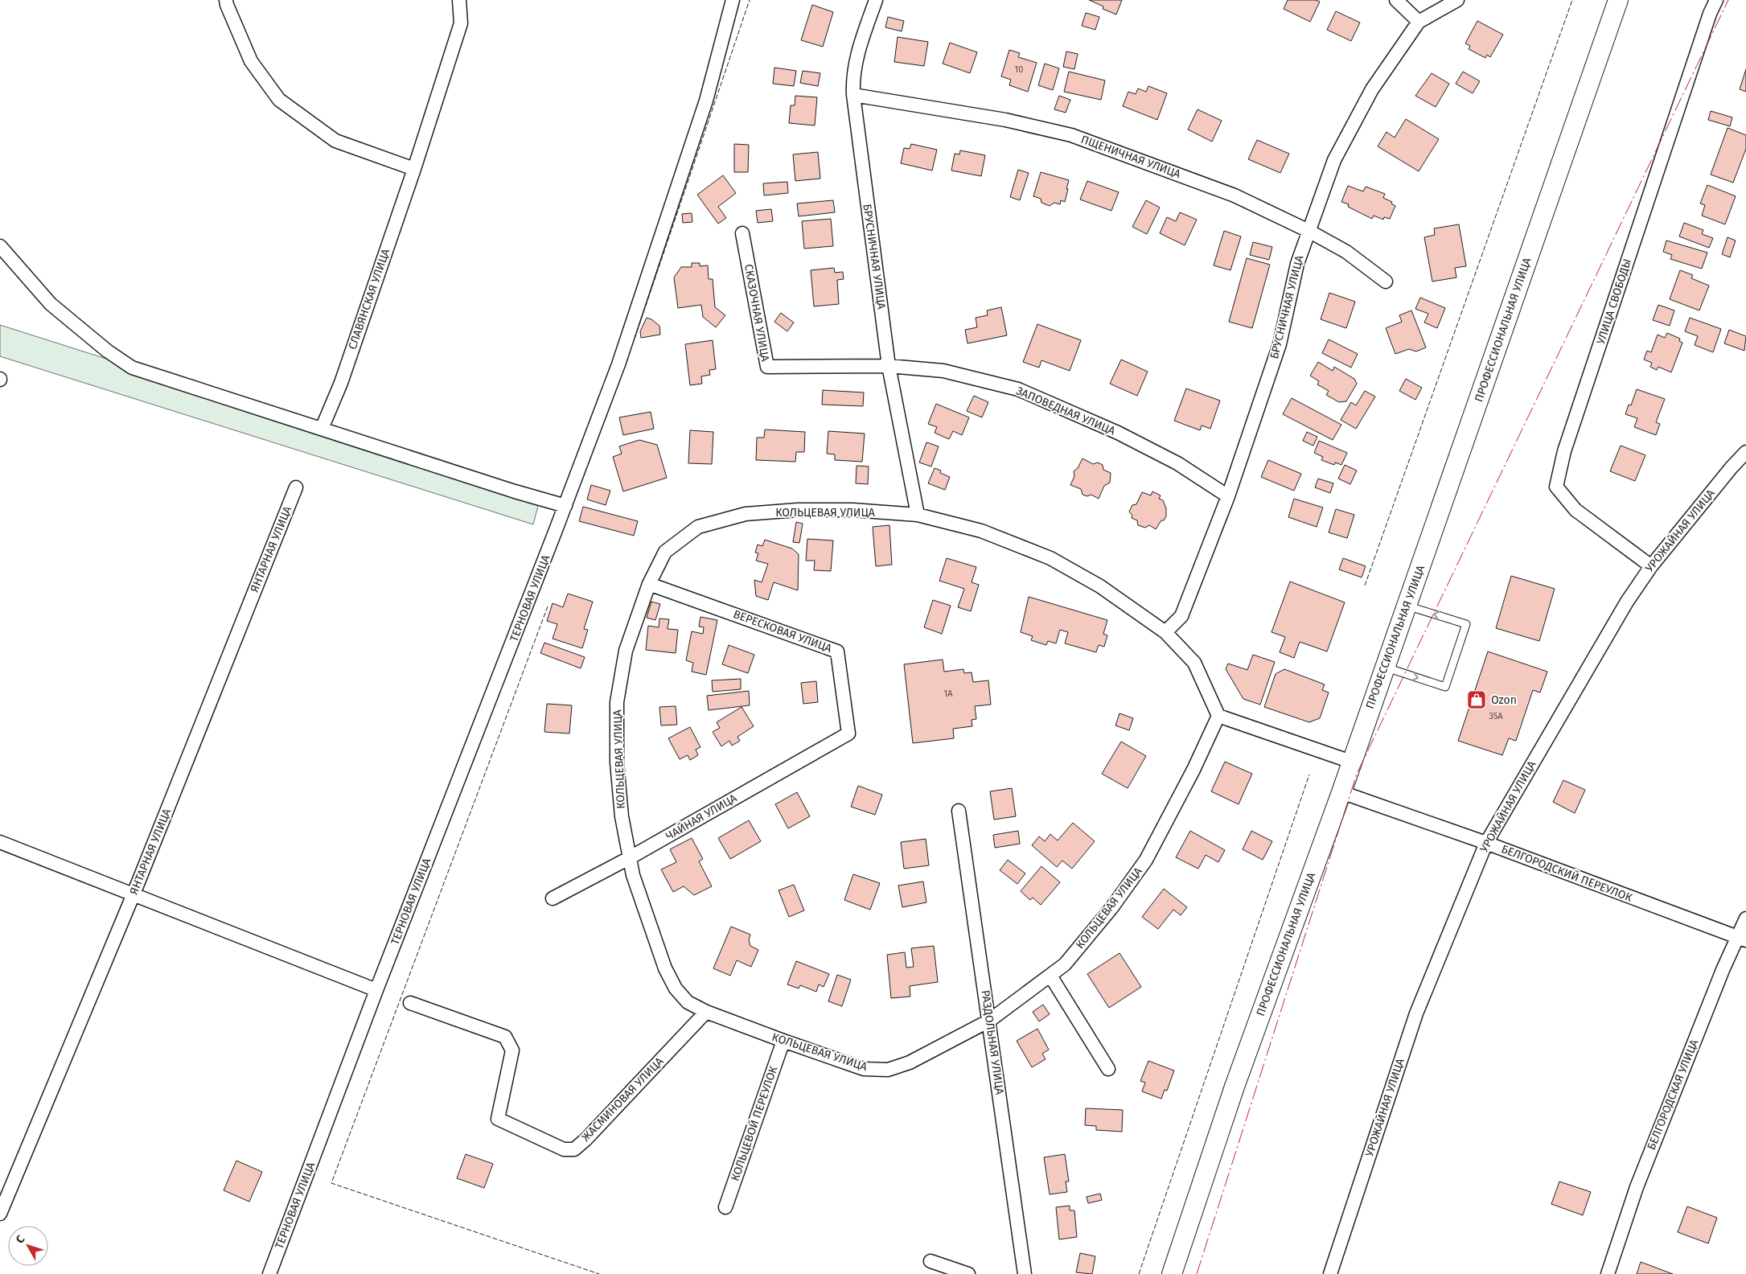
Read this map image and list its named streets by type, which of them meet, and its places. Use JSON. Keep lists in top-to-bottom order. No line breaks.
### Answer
{"streets":{"street":["ПЩЕНИЧНАЯ УЛИЦА","БРУСНИЧНАЯ УЛИЦА","СЛАВЯНСКАЯ УЛИЦА","УЛИЦА СВОБОДЫ","СКАЗОЧНАЯ УЛИЦА","ПРОФЕССИОНАЛЬНАЯ УЛИЦА","ЗАПОВЕДНАЯ УЛИЦА","КОЛЬЦЕВАЯ УЛИЦА","УРОЖАЙНАЯ УЛИЦА","ЯНТАРНАЯ УЛИЦА","ТЕРНОВАЯ УЛИЦА","ВЕРЕСКОВАЯ УЛИЦА","ЧАЙНАЯ УЛИЦА","БЕЛГОРОДСКИЙ ПЕРЕУЛОК","РАЗДОЛЬНАЯ УЛИЦА","БЕЛГОРОДСКАЯ УЛИЦА","ЖАСМИНОВАЯ УЛИЦА","КОЛЬЦЕВОЙ ПЕРЕУЛОК"]},"crossings":[["ПЩЕНИЧНАЯ УЛИЦА","БРУСНИЧНАЯ УЛИЦА"],["БРУСНИЧНАЯ УЛИЦА","СКАЗОЧНАЯ УЛИЦА"],["БРУСНИЧНАЯ УЛИЦА","ЗАПОВЕДНАЯ УЛИЦА"],["БРУСНИЧНАЯ УЛИЦА","КОЛЬЦЕВАЯ УЛИЦА"],["УЛИЦА СВОБОДЫ","УРОЖАЙНАЯ УЛИЦА"],["СКАЗОЧНАЯ УЛИЦА","ЗАПОВЕДНАЯ УЛИЦА"],["ПРОФЕССИОНАЛЬНАЯ УЛИЦА","БЕЛГОРОДСКИЙ ПЕРЕУЛОК"],["КОЛЬЦЕВАЯ УЛИЦА","ВЕРЕСКОВАЯ УЛИЦА"],["КОЛЬЦЕВАЯ УЛИЦА","ЧАЙНАЯ УЛИЦА"],["КОЛЬЦЕВАЯ УЛИЦА","РАЗДОЛЬНАЯ УЛИЦА"],["КОЛЬЦЕВАЯ УЛИЦА","ЖАСМИНОВАЯ УЛИЦА"],["КОЛЬЦЕВАЯ УЛИЦА","КОЛЬЦЕВОЙ ПЕРЕУЛОК"],["УРОЖАЙНАЯ УЛИЦА","БЕЛГОРОДСКИЙ ПЕРЕУЛОК"],["ВЕРЕСКОВАЯ УЛИЦА","ЧАЙНАЯ УЛИЦА"],["БЕЛГОРОДСКИЙ ПЕРЕУЛОК","БЕЛГОРОДСКАЯ УЛИЦА"]],"places":{"shop":["Ozon"]},"house_numbers":["10","1А","35А"],"north":"top left"}
